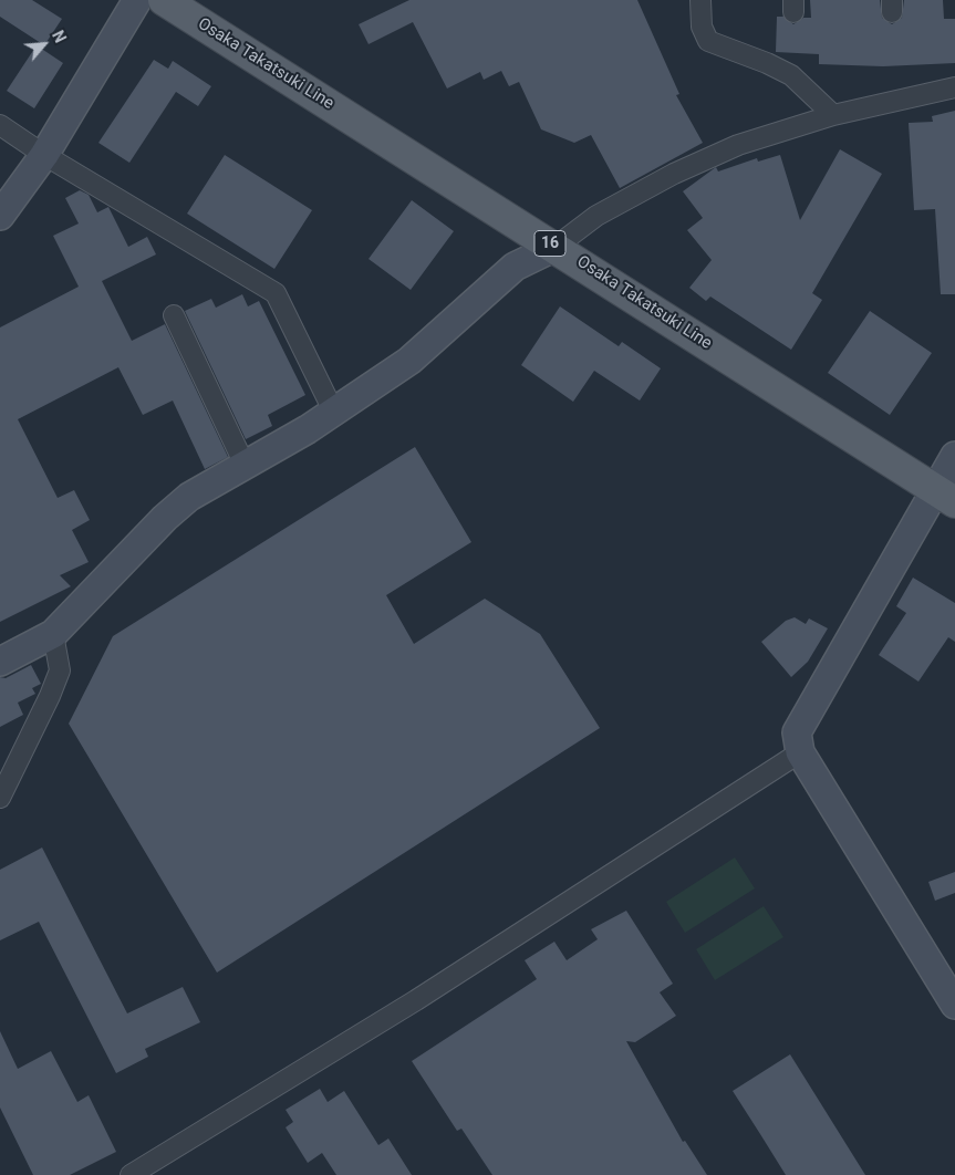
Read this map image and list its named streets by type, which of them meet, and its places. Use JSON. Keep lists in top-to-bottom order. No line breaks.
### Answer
{"streets":{"main road":["Osaka Takatsuki Line","16"]},"north":"top right"}
